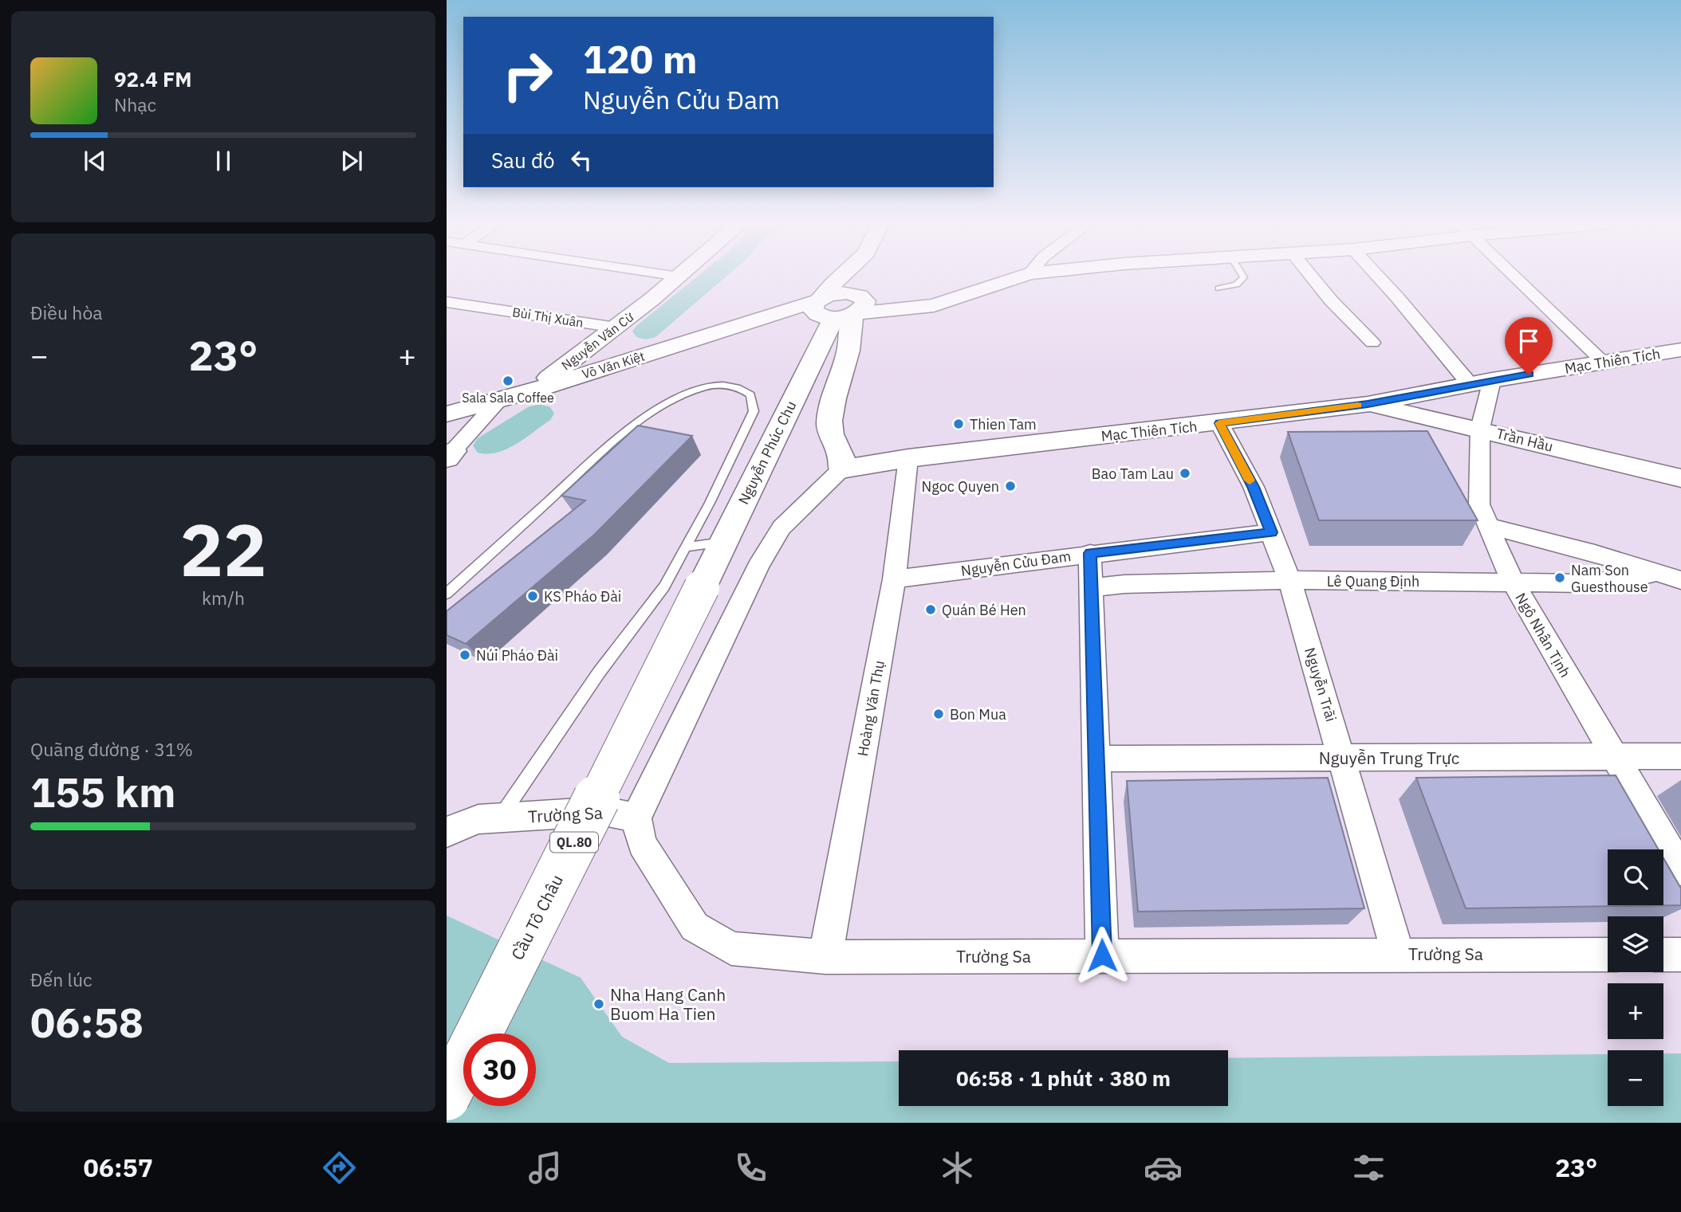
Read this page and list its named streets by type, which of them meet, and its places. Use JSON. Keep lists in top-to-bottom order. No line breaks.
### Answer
{"streets":{"main road":["Nguyễn Văn Cừ","Mạc Thiên Tích","Võ Văn Kiệt","Trần Hầu","Nguyễn Phúc Chu","QL.80","Cầu Tô Châu"],"street":["Bùi Thị Xuân","Nguyễn Cửu Đam","Lê Quang Định","Ngô Nhân Tịnh","Nguyễn Trãi","Hoàng Văn Thụ","Nguyễn Trung Trực","Trường Sa"]},"crossings":[["Bùi Thị Xuân","Nguyễn Văn Cừ"],["Nguyễn Văn Cừ","Võ Văn Kiệt"],["Mạc Thiên Tích","Trần Hầu"],["Mạc Thiên Tích","Ngô Nhân Tịnh"],["Mạc Thiên Tích","Nguyễn Trãi"],["Mạc Thiên Tích","Hoàng Văn Thụ"],["Võ Văn Kiệt","Nguyễn Phúc Chu"],["Trần Hầu","Ngô Nhân Tịnh"],["Nguyễn Phúc Chu","Cầu Tô Châu"],["Nguyễn Cửu Đam","Nguyễn Trãi"],["Nguyễn Cửu Đam","Hoàng Văn Thụ"],["Lê Quang Định","Ngô Nhân Tịnh"],["Lê Quang Định","Nguyễn Trãi"],["Ngô Nhân Tịnh","Nguyễn Trung Trực"],["Nguyễn Trãi","Nguyễn Trung Trực"],["Nguyễn Trãi","Trường Sa"],["Hoàng Văn Thụ","Trường Sa"]],"places":["Sala Sala Coffee","Thien Tam","Bao Tam Lau","Ngoc Quyen","Nam Son Guesthouse","KS Pháo Đài","Quán Bé Hen","Núi Pháo Đài","Bon Mua","Nha Hang Canh Buom Ha Tien"],"page":{"turn":["120 m","Nguyễn Cửu Đam"],"song":["92.4 FM","Nhạc"],"then":"Sau đó","tile":["Điều hòa",["22","km/h"],["Quãng đường · 31%","155 km"],["Đến lúc","06:58"]],"heat":["−","23°","+"],"map_buttons":["+","−"],"limit":"30","trip":"06:58 · 1 phút · 380 m","tabs":["06:57","23°"]}}
